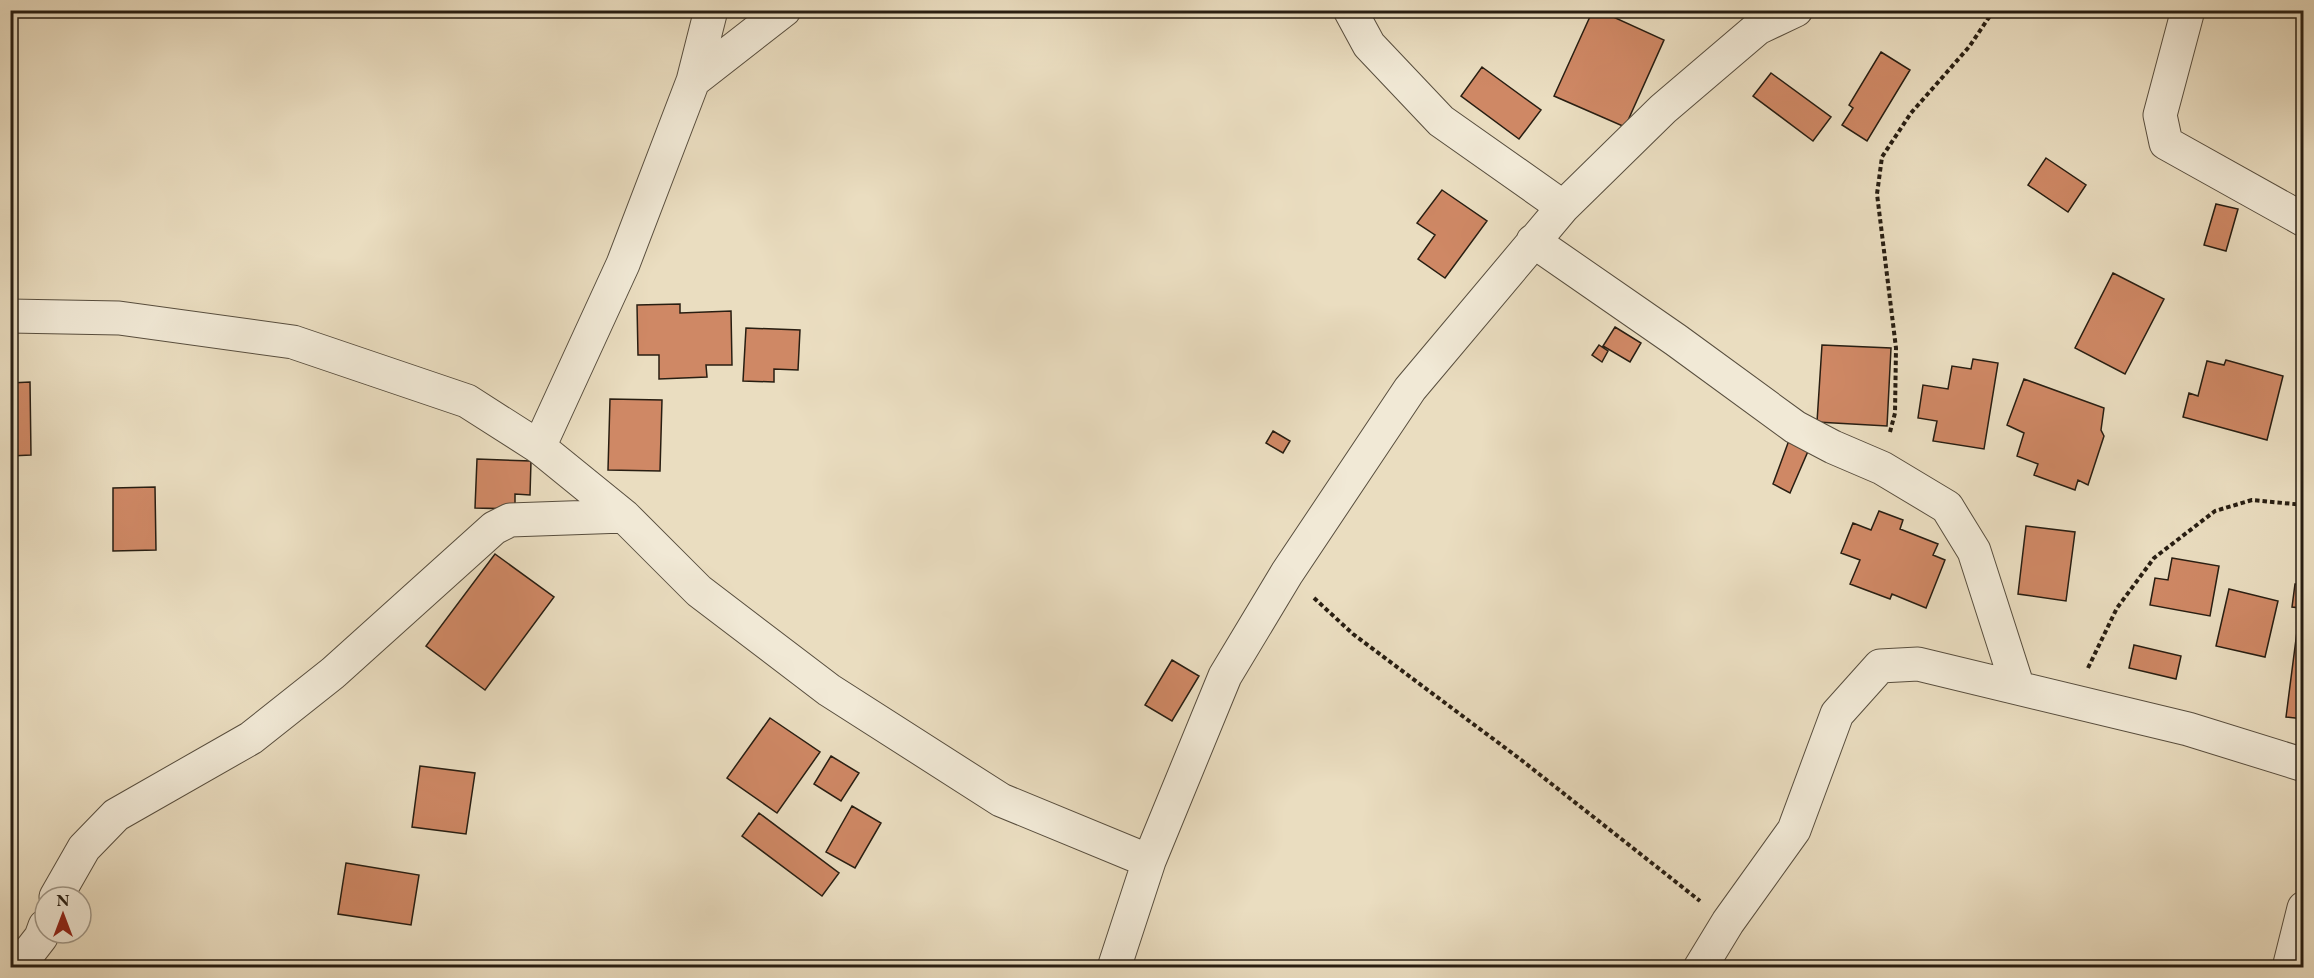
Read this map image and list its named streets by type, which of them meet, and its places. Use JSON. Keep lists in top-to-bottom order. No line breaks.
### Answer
{"north":"top"}
